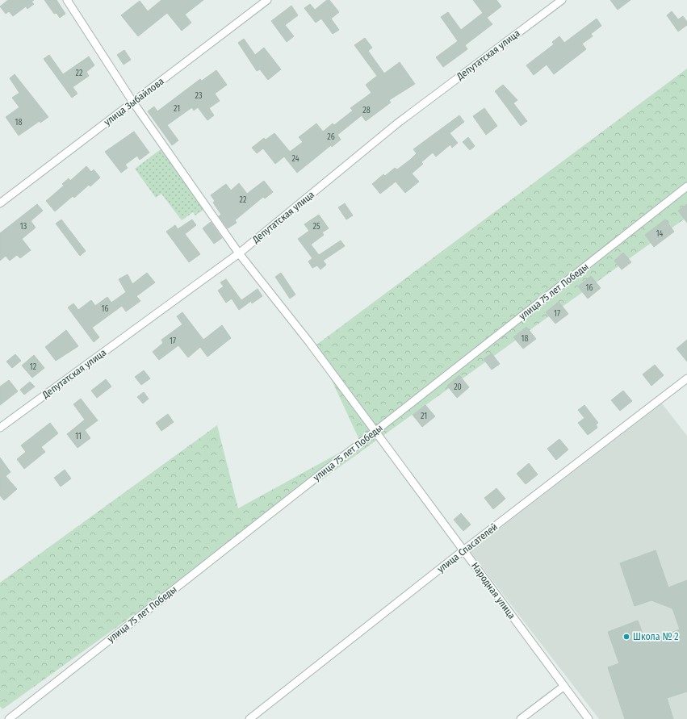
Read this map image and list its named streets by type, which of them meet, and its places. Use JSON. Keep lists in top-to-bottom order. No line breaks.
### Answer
{"streets":{"street":["Депутатская улица","улица Зыбайлова","улица 75 лет Победы","улица Спасателей","Народная улица"]},"crossings":[["Депутатская улица","Народная улица"],["улица Зыбайлова","Народная улица"],["улица 75 лет Победы","Народная улица"],["улица Спасателей","Народная улица"]],"places":["Школа № 2"],"house_numbers":["22","23","21","28","18","26","24","22","13","25","14","16","16","17","18","17","12","20","21","11"]}
